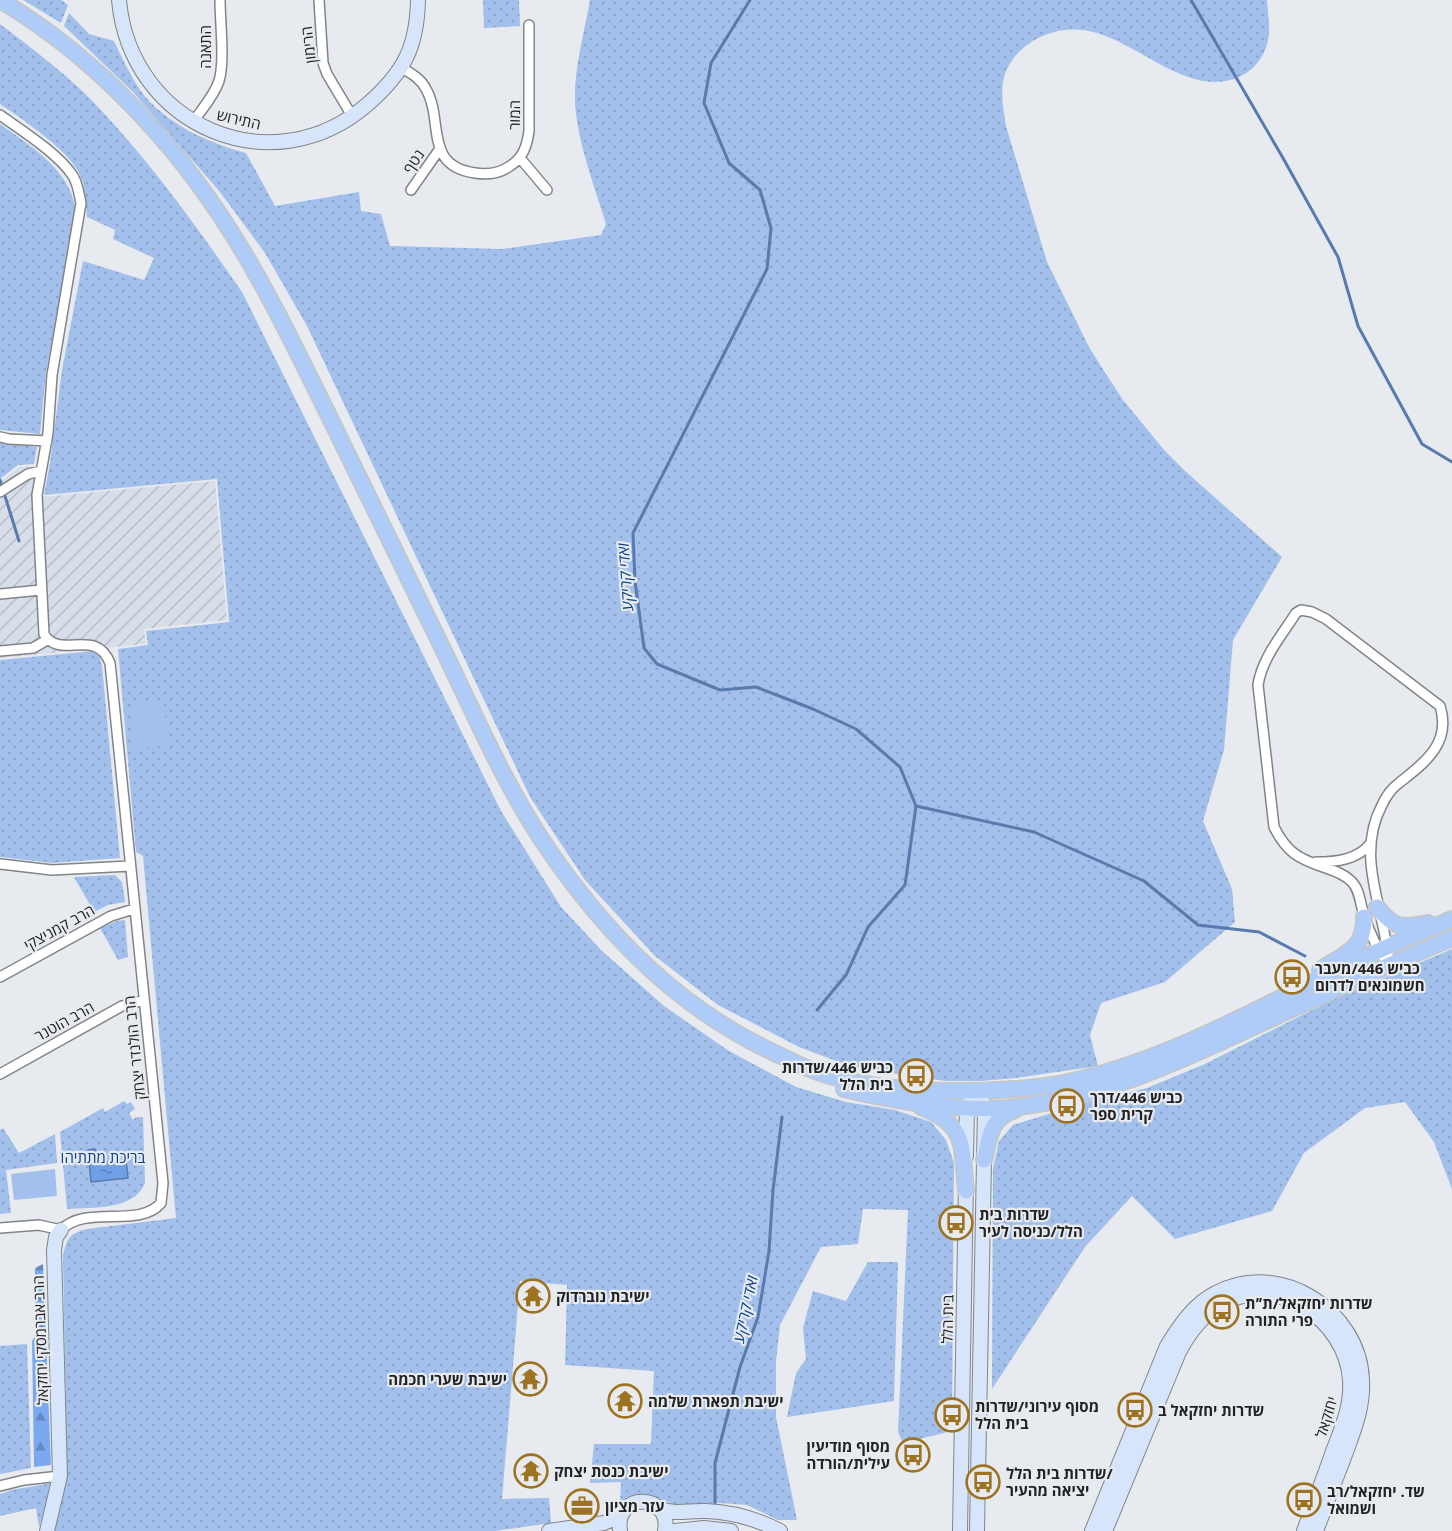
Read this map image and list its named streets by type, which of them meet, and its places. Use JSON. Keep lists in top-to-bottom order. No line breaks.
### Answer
{"streets":{"street":["הרימון","התאנה","המור","התירוש","נטף","הרב קמניצקי","הרב הוטנר","הרב הולנדר יצחק","בית הלל","הרב אברמסקי יחזקאל","יחזקאל"]},"crossings":[["הרימון","התירוש"],["התאנה","התירוש"],["הרב קמניצקי","הרב הולנדר יצחק"],["הרב הוטנר","הרב הולנדר יצחק"],["הרב הולנדר יצחק","הרב אברמסקי יחזקאל"]],"water":["ואדי קריקע"],"parks":["בריכת מתתיהו"],"places":{"bus stop":["כביש 446/מעבר חשמונאים לדרום","כביש 446/שדרות בית הלל","כביש 446/דרך קרית ספר","שדרות בית הלל/כניסה לעיר","שדרות יחזקאל/ת״ת פרי התורה","שדרות יחזקאל ב","מסוף עירוני/שדרות בית הלל","מסוף מודיעין עילית/הורדה","שדרות בית הלל/ יציאה מהעיר","שד. יחזקאל/רב ושמואל"],"temple":["ישיבת נוברדוק","ישיבת שערי חכמה","ישיבת תפארת שלמה","ישיבת כנסת יצחק"],"office":["עזר מציון"]}}
